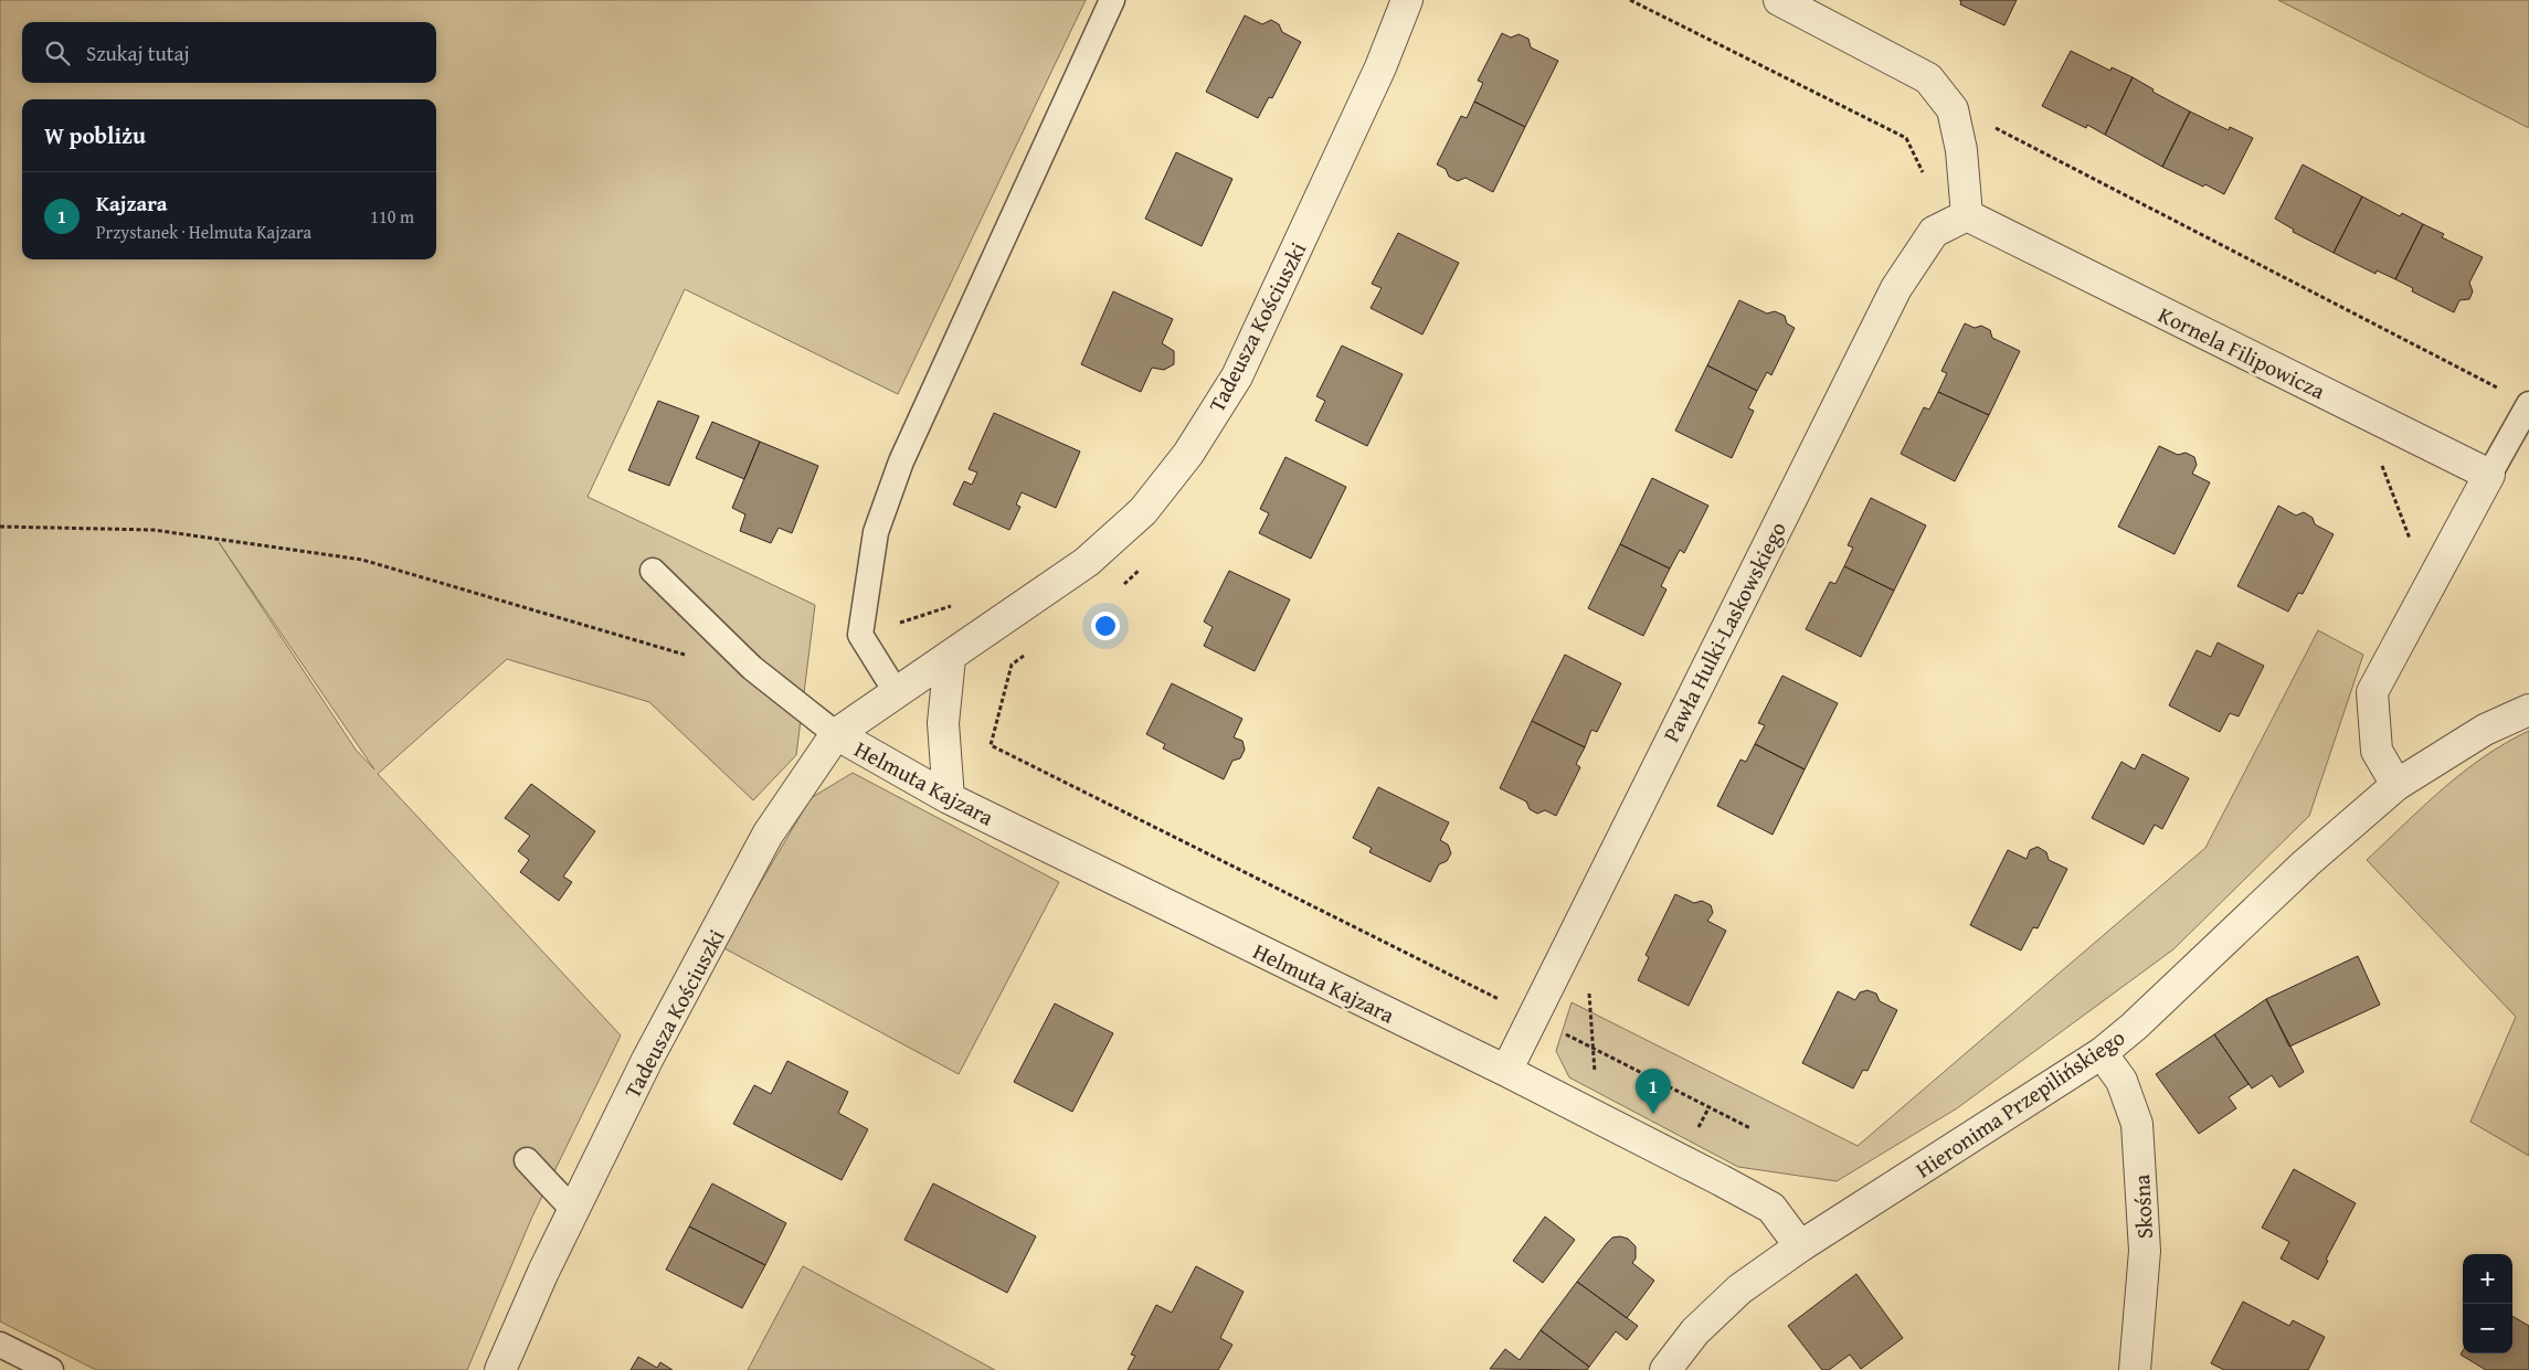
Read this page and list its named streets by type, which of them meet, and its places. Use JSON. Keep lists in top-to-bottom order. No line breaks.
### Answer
{"streets":{"street":["Tadeusza Kościuszki","Kornela Filipowicza","Pawła Hulki-Laskowskiego","Helmuta Kajzara","Hieronima Przepilińskiego","Skośna"]},"crossings":[["Tadeusza Kościuszki","Helmuta Kajzara"],["Kornela Filipowicza","Pawła Hulki-Laskowskiego"],["Pawła Hulki-Laskowskiego","Helmuta Kajzara"],["Helmuta Kajzara","Hieronima Przepilińskiego"],["Hieronima Przepilińskiego","Skośna"]],"page":{"search":"Szukaj tutaj","heading":"W pobliżu","list":[{"mark":"1","name":"Kajzara","note":"Przystanek · Helmuta Kajzara","value":"110 m"}],"pins":"1","map_buttons":["+","−"]}}
